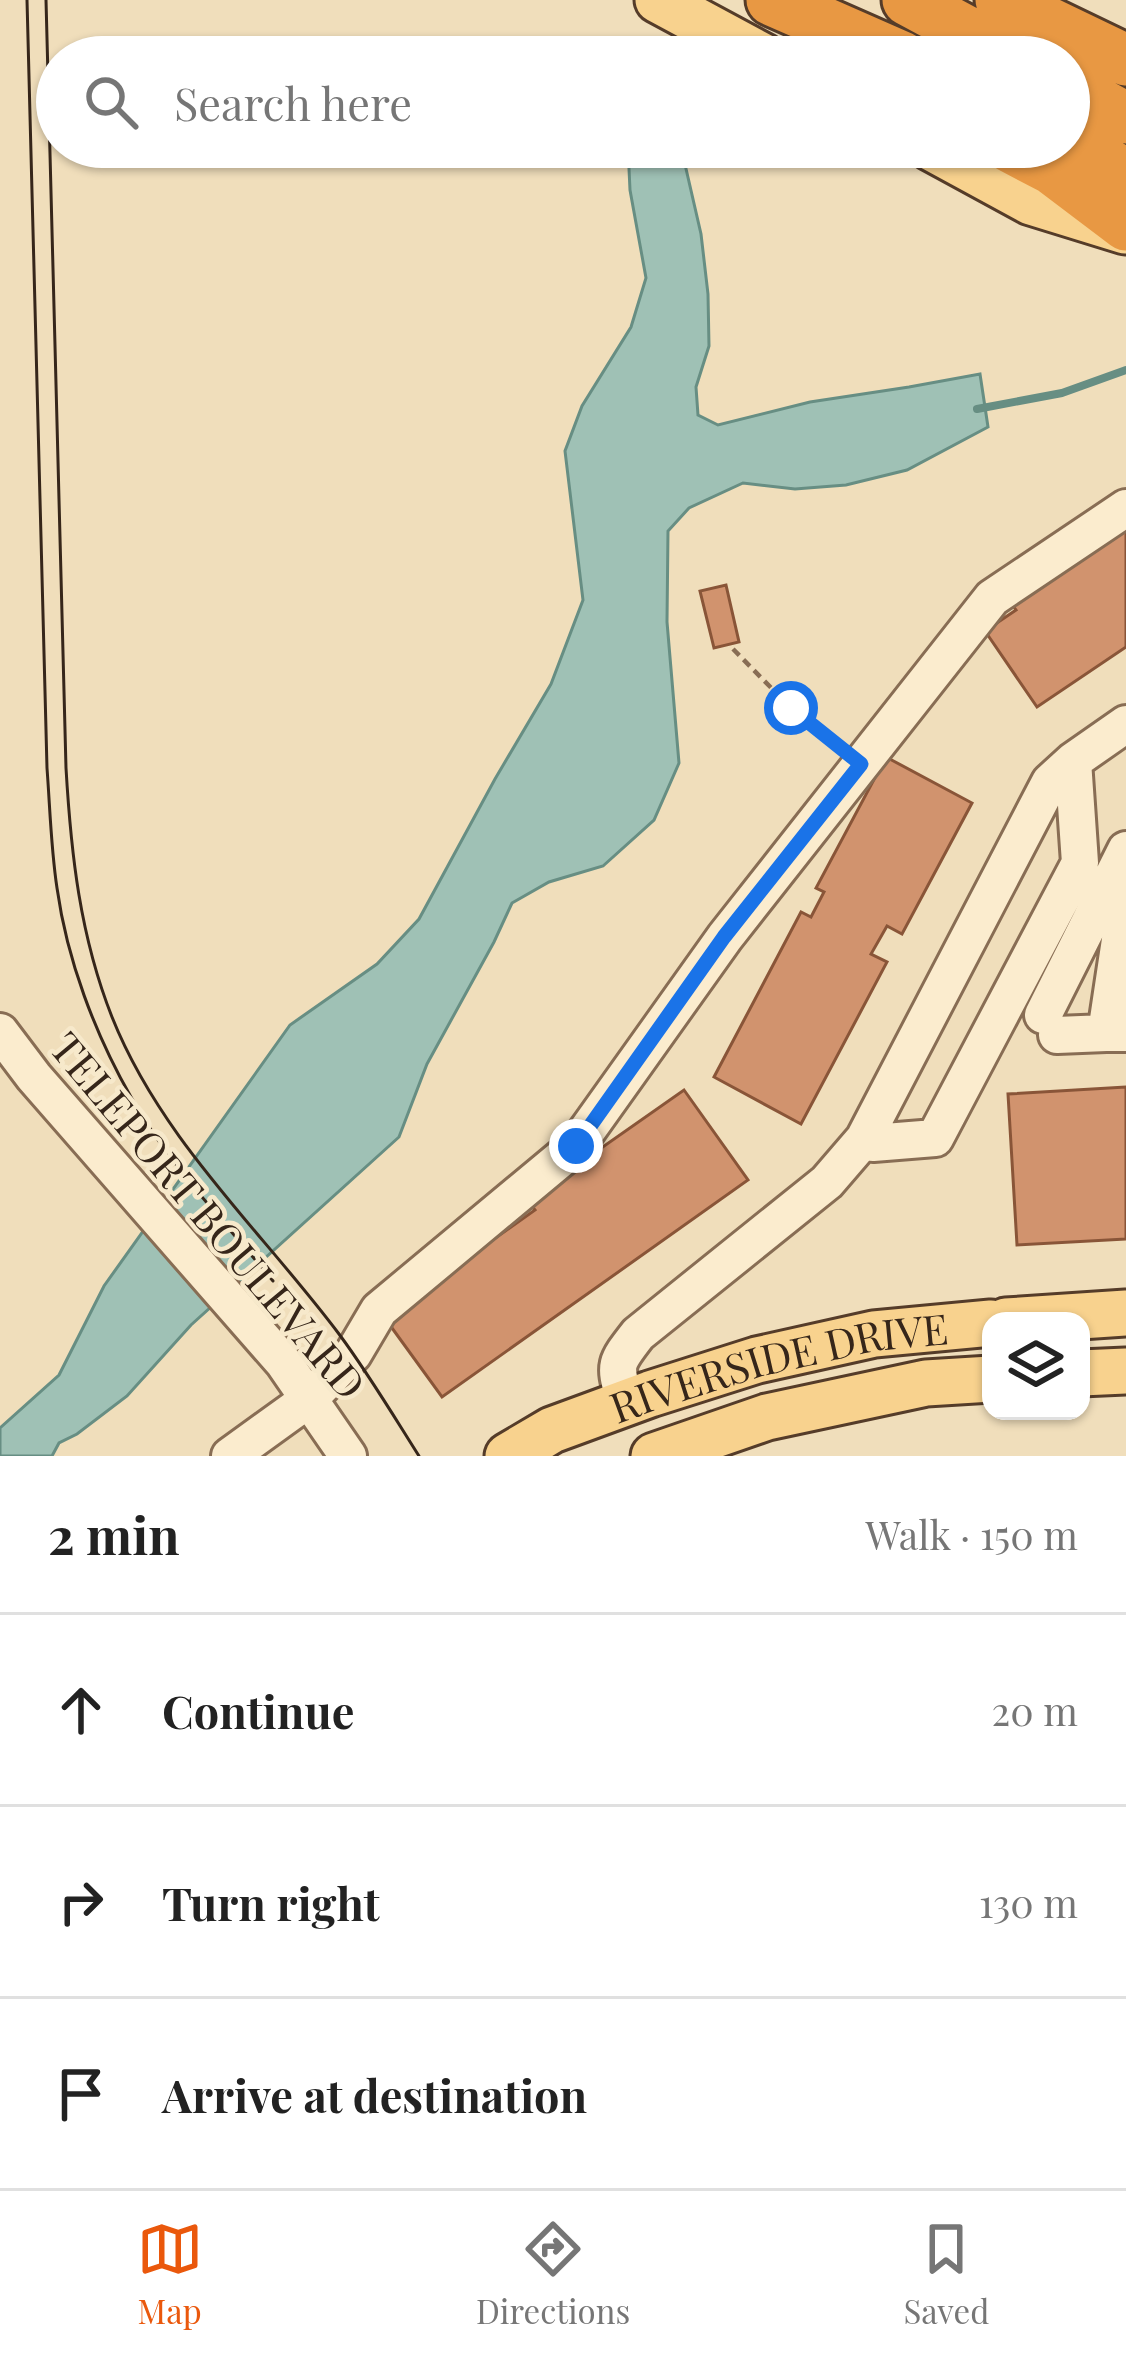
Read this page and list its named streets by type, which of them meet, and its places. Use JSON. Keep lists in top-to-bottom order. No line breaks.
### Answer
{"streets":{"main road":["RIVERSIDE DRIVE"],"street":["TELEPORT BOULEVARD"]},"page":{"search":"Search here","heading":["2 min","Walk · 150 m"],"list":[["Continue","20 m"],["Turn right","130 m"],"Arrive at destination"],"nav":["Map","Directions","Saved"]}}
